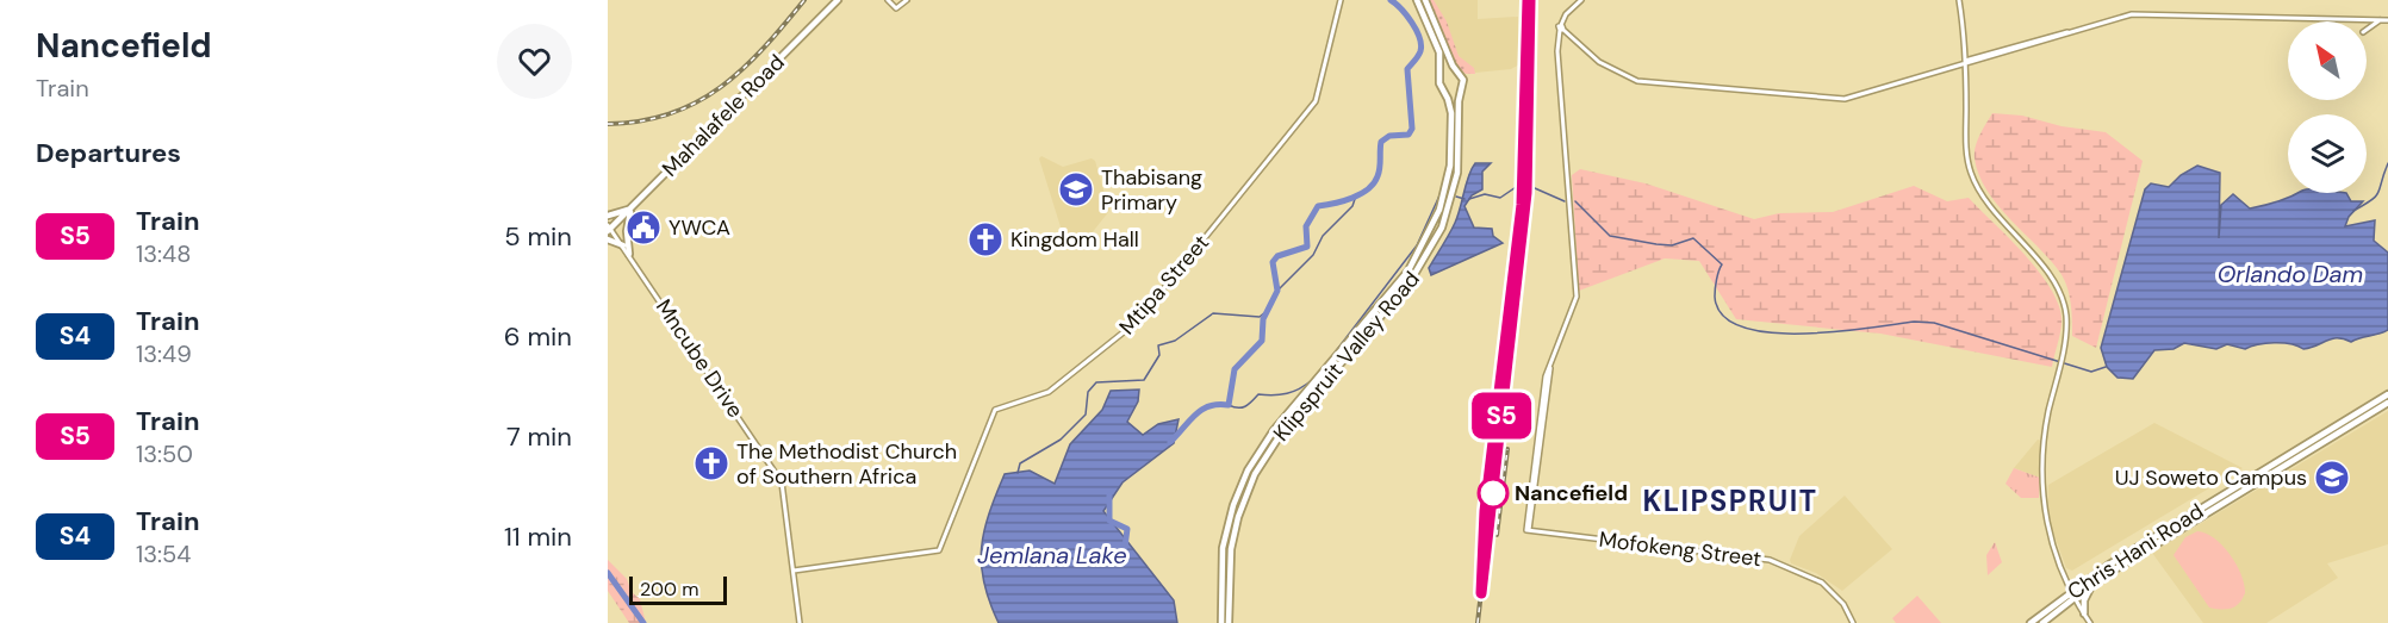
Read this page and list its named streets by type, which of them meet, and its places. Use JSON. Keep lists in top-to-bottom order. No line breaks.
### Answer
{"streets":{"main road":["Mahalafele Road","Klipspruit Valley Road","Chris Hani Road"],"street":["Mtipa Street","Mncube Drive","Mofokeng Street"]},"crossings":[["Mahalafele Road","Mncube Drive"],["Mtipa Street","Mncube Drive"]],"districts":["KLIPSPRUIT"],"water":["Orlando Dam","Jemlana Lake"],"places":{"school or university":["Thabisang Primary","UJ Soweto Campus"],"public building":["YWCA"],"church":["Kingdom Hall","The Methodist Church of Southern Africa"],"other":["Nancefield"]},"scale_bar":"200 m","north":"top left","page":{"heading":[["Nancefield","Train"],"Departures"],"on_map":"S5","list":[{"mark":"S5","name":"Train","note":"13:48","value":"5 min"},{"mark":"S4","name":"Train","note":"13:49","value":"6 min"},{"mark":"S5","name":"Train","note":"13:50","value":"7 min"},{"mark":"S4","name":"Train","note":"13:54","value":"11 min"}],"scale":"200 m"}}
